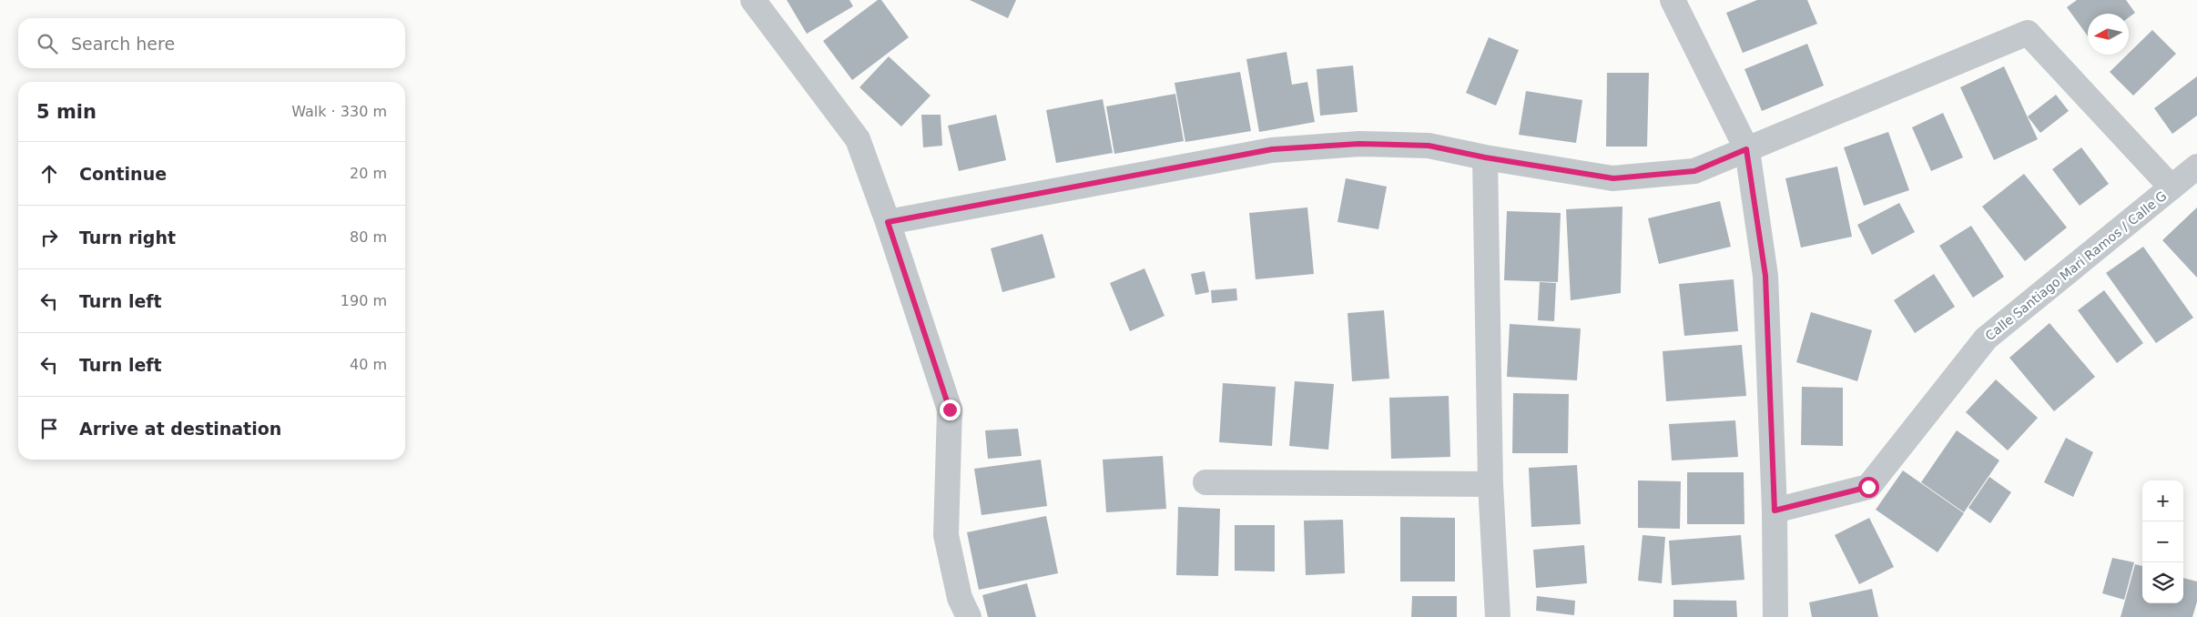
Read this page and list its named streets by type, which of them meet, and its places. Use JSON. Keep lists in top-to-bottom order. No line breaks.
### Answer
{"streets":{"street":["Calle Santiago Mari Ramos / Calle G"]},"north":"left","page":{"search":"Search here","heading":["5 min","Walk · 330 m"],"list":[["Continue","20 m"],["Turn right","80 m"],["Turn left","190 m"],["Turn left","40 m"],"Arrive at destination"],"map_buttons":["+","−"]}}
